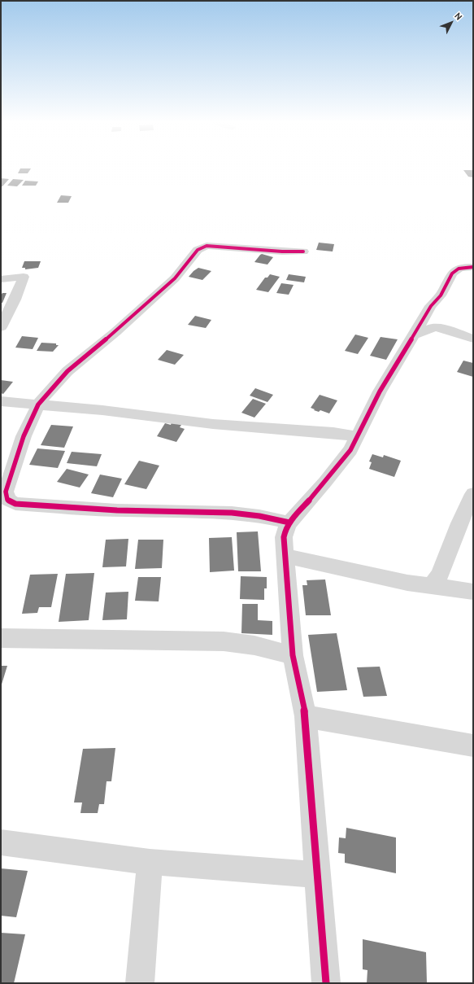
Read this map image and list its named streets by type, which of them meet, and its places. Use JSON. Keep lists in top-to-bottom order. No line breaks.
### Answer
{"north":"top right"}
